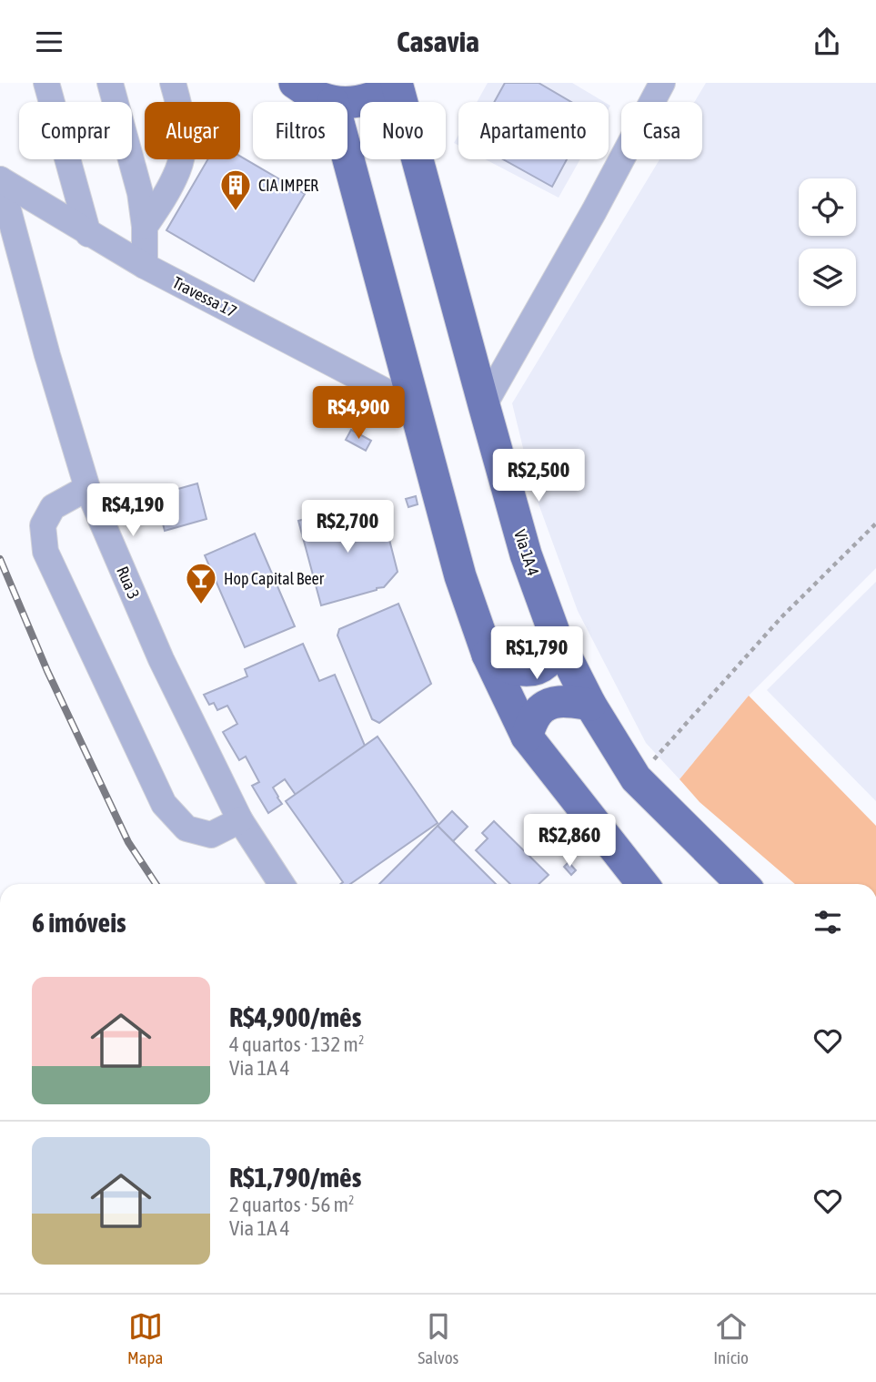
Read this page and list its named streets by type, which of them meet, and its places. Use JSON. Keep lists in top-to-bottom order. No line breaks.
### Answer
{"streets":{"main road":["Via 1A 4"],"street":["Travessa 17","Rua 3"]},"crossings":[["Travessa 17","Rua 3"]],"places":{"building":["CIA IMPER"],"bar":["Hop Capital Beer"]},"page":{"header":"Casavia","chip":["Comprar","Alugar","Filtros","Novo","Apartamento","Casa"],"price":["R$4,900","R$2,500","R$4,190","R$2,700","R$1,790","R$2,860"],"heading":"6 imóveis","list":[{"name":"R$4,900/mês","note":"4 quartos · 132 m² · Via 1A 4"},{"name":"R$1,790/mês","note":"2 quartos · 56 m² · Via 1A 4"}],"tabs":["Mapa","Salvos","Início"]}}
